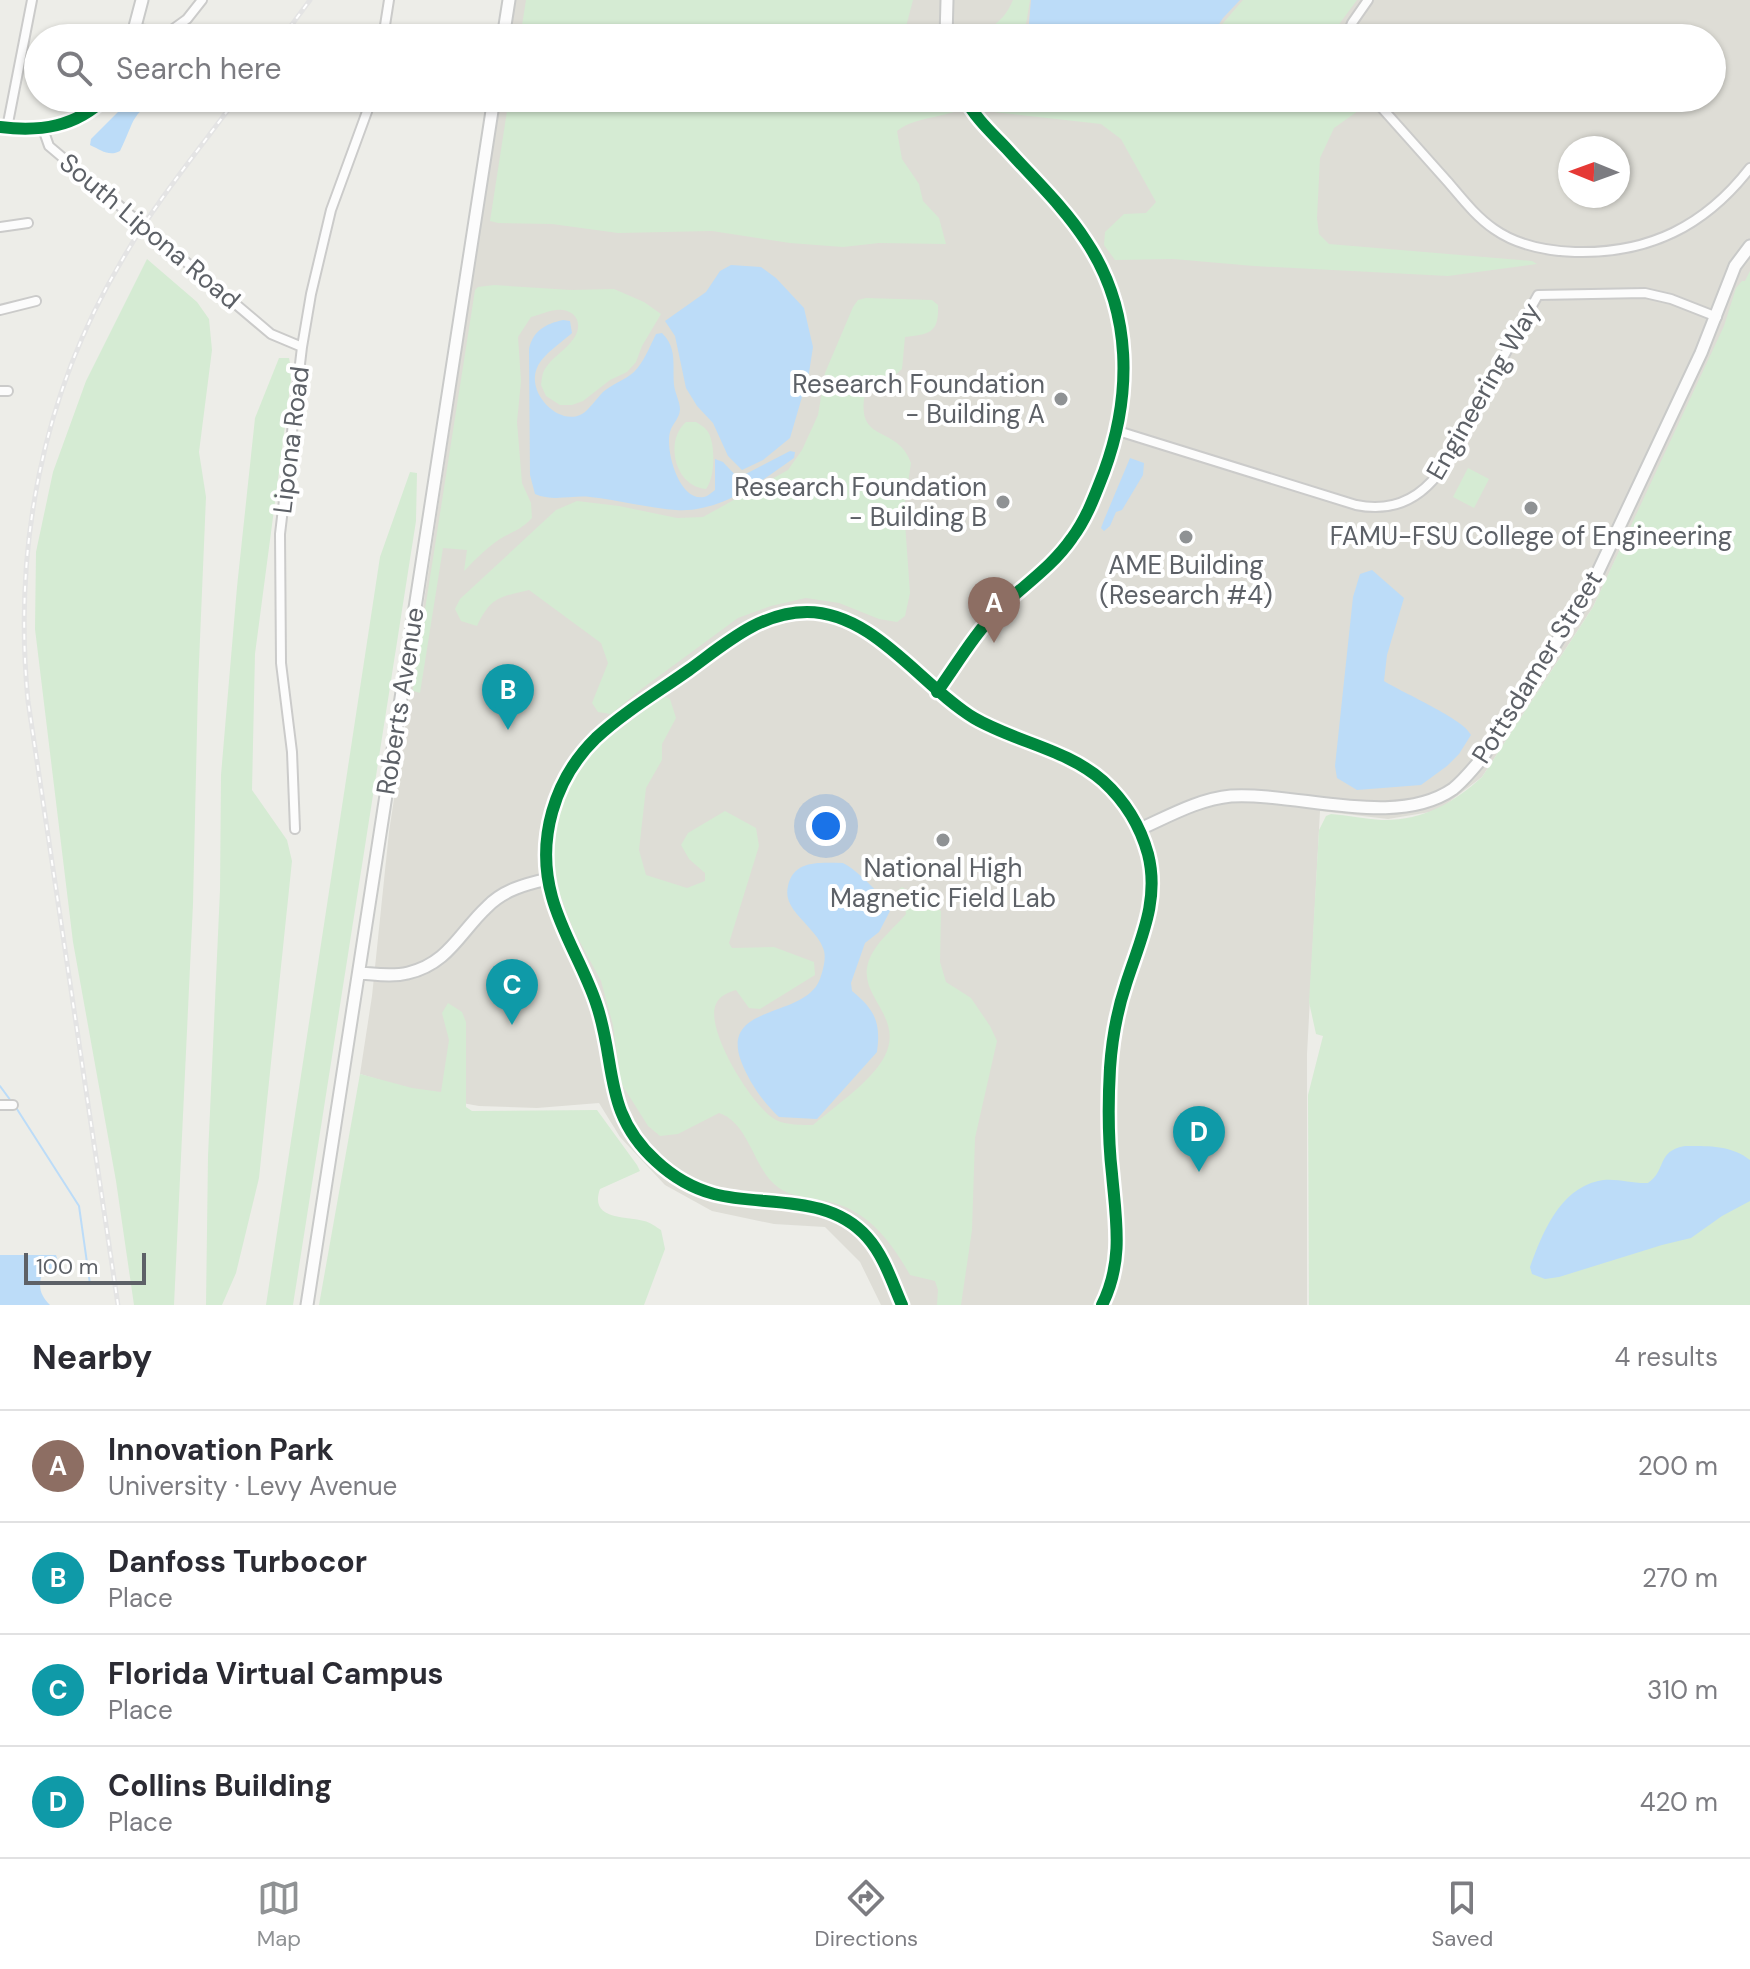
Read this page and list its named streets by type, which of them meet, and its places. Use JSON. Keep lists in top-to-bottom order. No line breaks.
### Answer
{"streets":{"street":["South Lipona Road","Engineering Way","Lipona Road","Pottsdamer Street","Roberts Avenue"]},"crossings":[["South Lipona Road","Lipona Road"],["Engineering Way","Pottsdamer Street"]],"places":["Research Foundation - Building A","Research Foundation - Building B","FAMU-FSU College of Engineering","AME Building (Research #4)","National High Magnetic Field Lab"],"scale_bar":"100 m","north":"left","page":{"search":"Search here","pins":["A","B","C","D"],"scale":"100 m","heading":["Nearby","4 results"],"list":[{"mark":"A","name":"Innovation Park","note":"University · Levy Avenue","value":"200 m"},{"mark":"B","name":"Danfoss Turbocor","note":"Place","value":"270 m"},{"mark":"C","name":"Florida Virtual Campus","note":"Place","value":"310 m"},{"mark":"D","name":"Collins Building","note":"Place","value":"420 m"}],"nav":["Map","Directions","Saved"]}}
